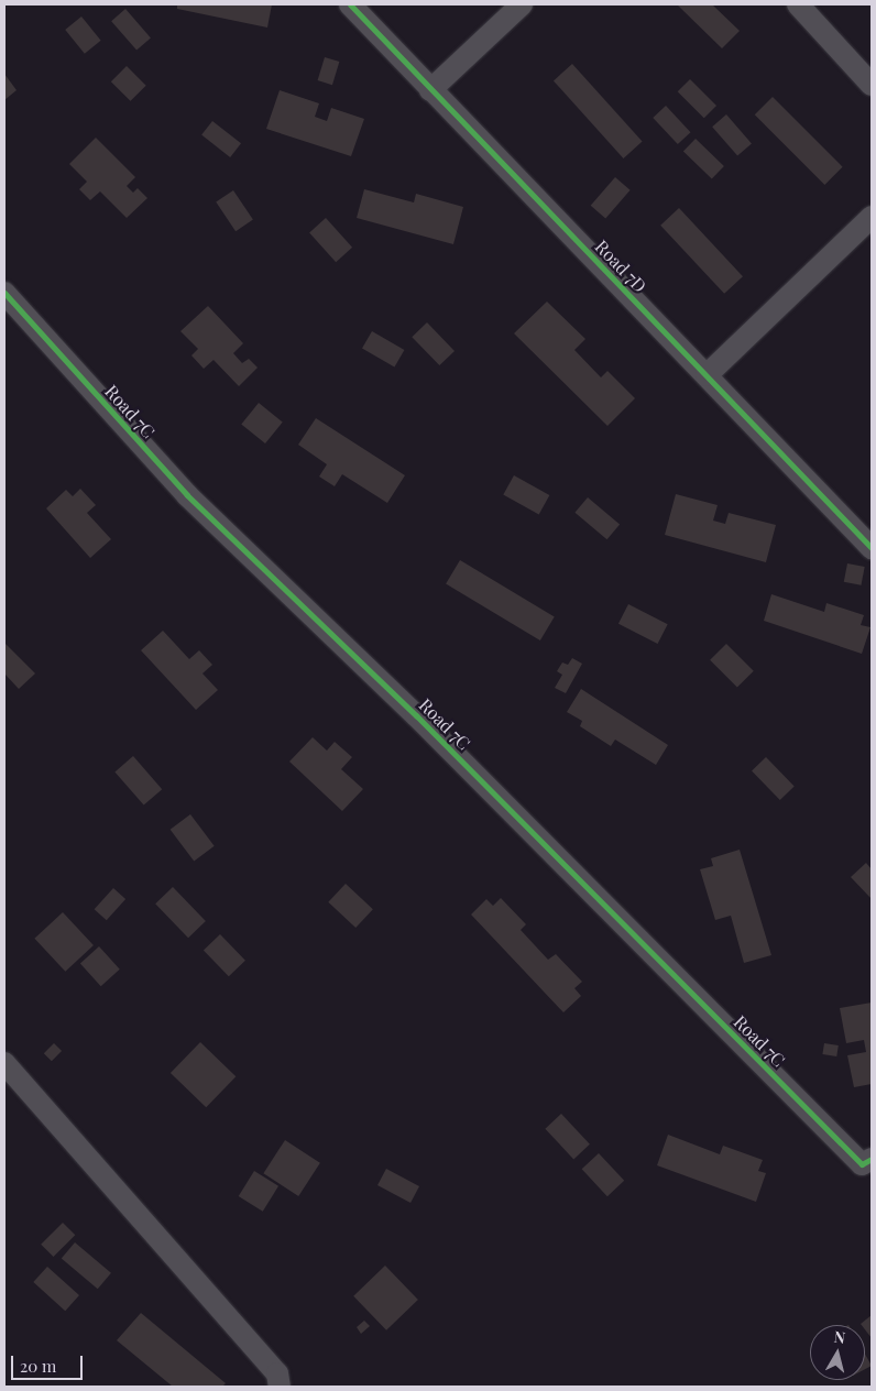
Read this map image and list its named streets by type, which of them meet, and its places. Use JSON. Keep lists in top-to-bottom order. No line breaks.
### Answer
{"streets":{"street":["Road 7D","Road 7C"]},"scale_bar":"20 m","north":"top"}
